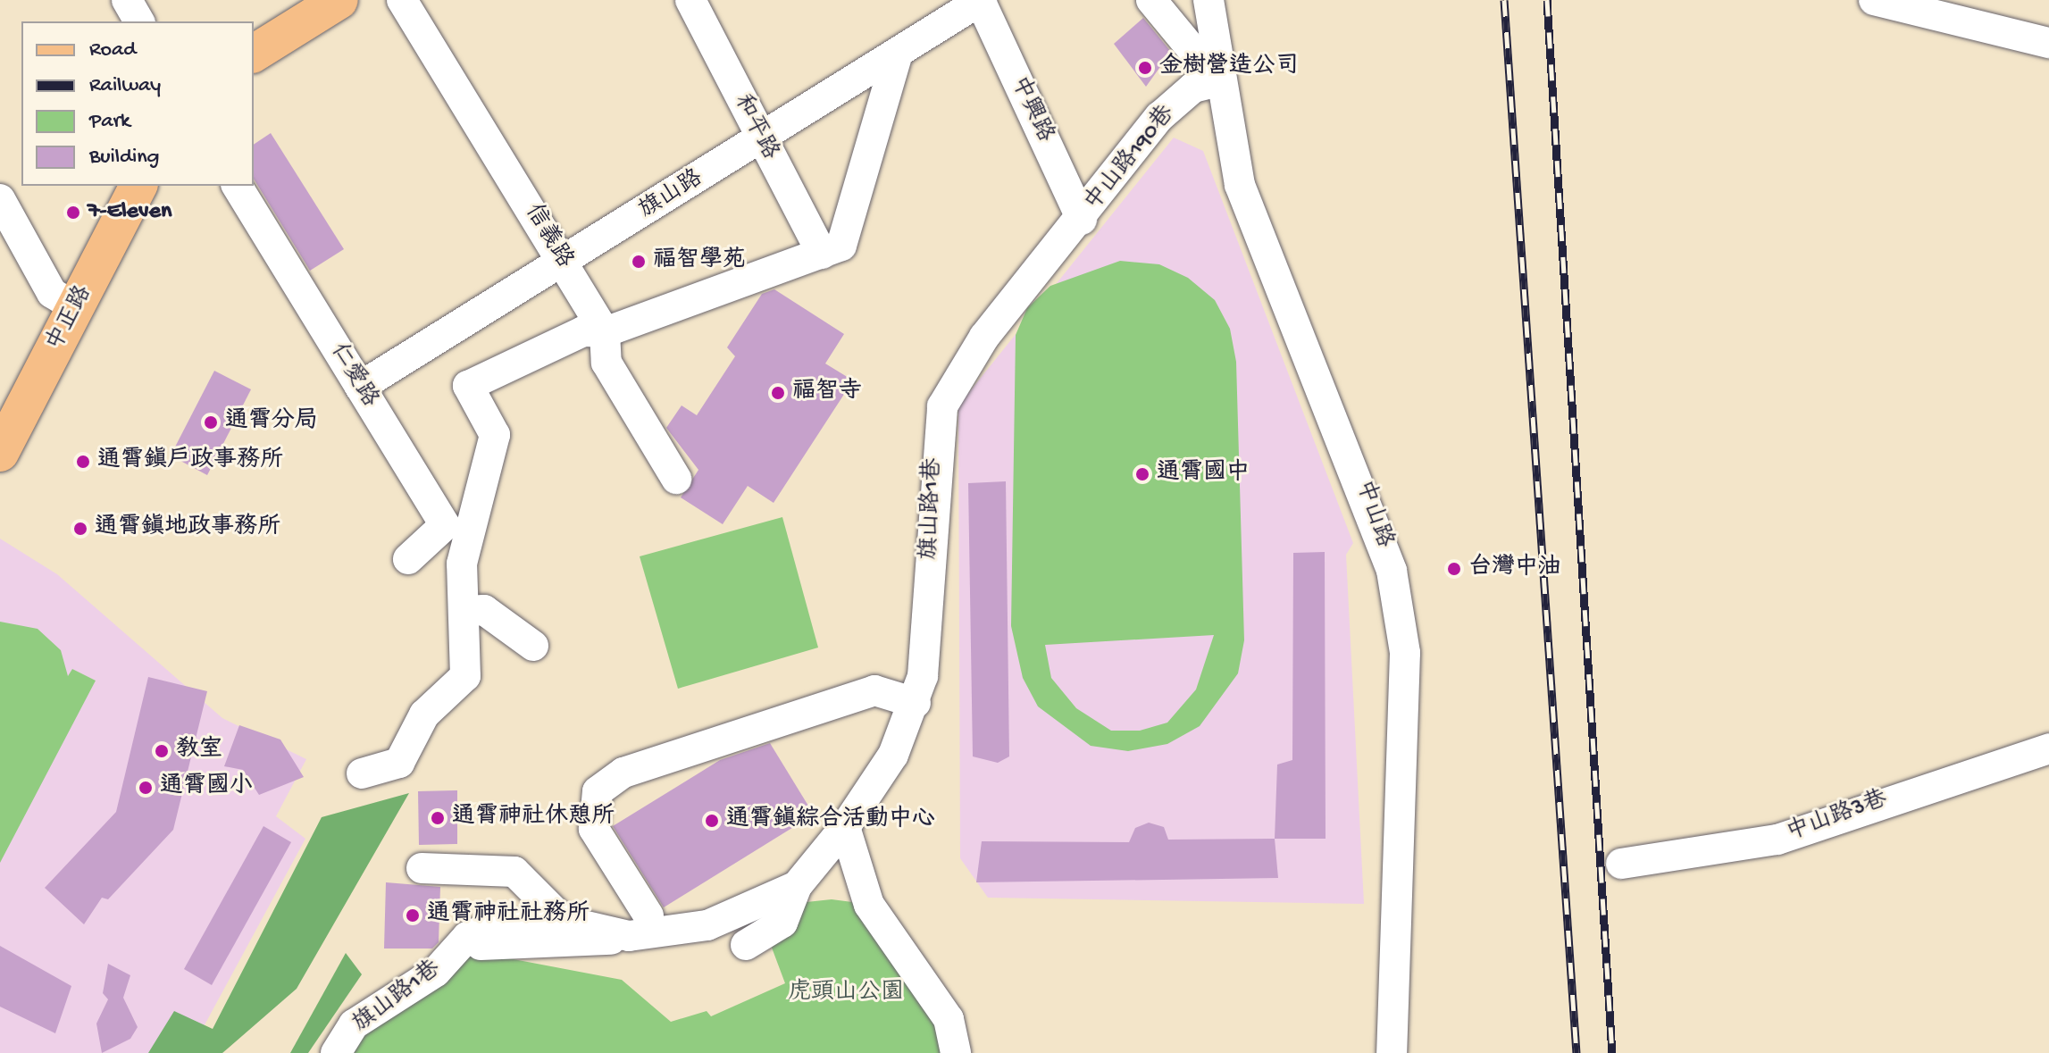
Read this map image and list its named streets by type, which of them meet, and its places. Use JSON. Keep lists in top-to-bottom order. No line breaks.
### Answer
{"streets":{"main road":["中正路"],"street":["中興路","和平路","中山路190巷","旗山路","信義路","仁愛路","旗山路1巷","中山路","中山路3巷"]},"crossings":[["中興路","中山路190巷"],["中興路","旗山路"],["中興路","旗山路1巷"],["和平路","旗山路"],["中山路190巷","旗山路1巷"],["中山路190巷","中山路"],["旗山路","信義路"],["旗山路","仁愛路"]],"parks":["虎頭山公園"],"places":["金樹營造公司","7-Eleven","福智學苑","福智寺","通霄分局","通霄鎮戶政事務所","通霄國中","通霄鎮地政事務所","台灣中油","教室","通霄國小","通霄神社休憩所","通霄鎮綜合活動中心","通霄神社社務所"],"legend":["Road","Railway","Park","Building"]}
